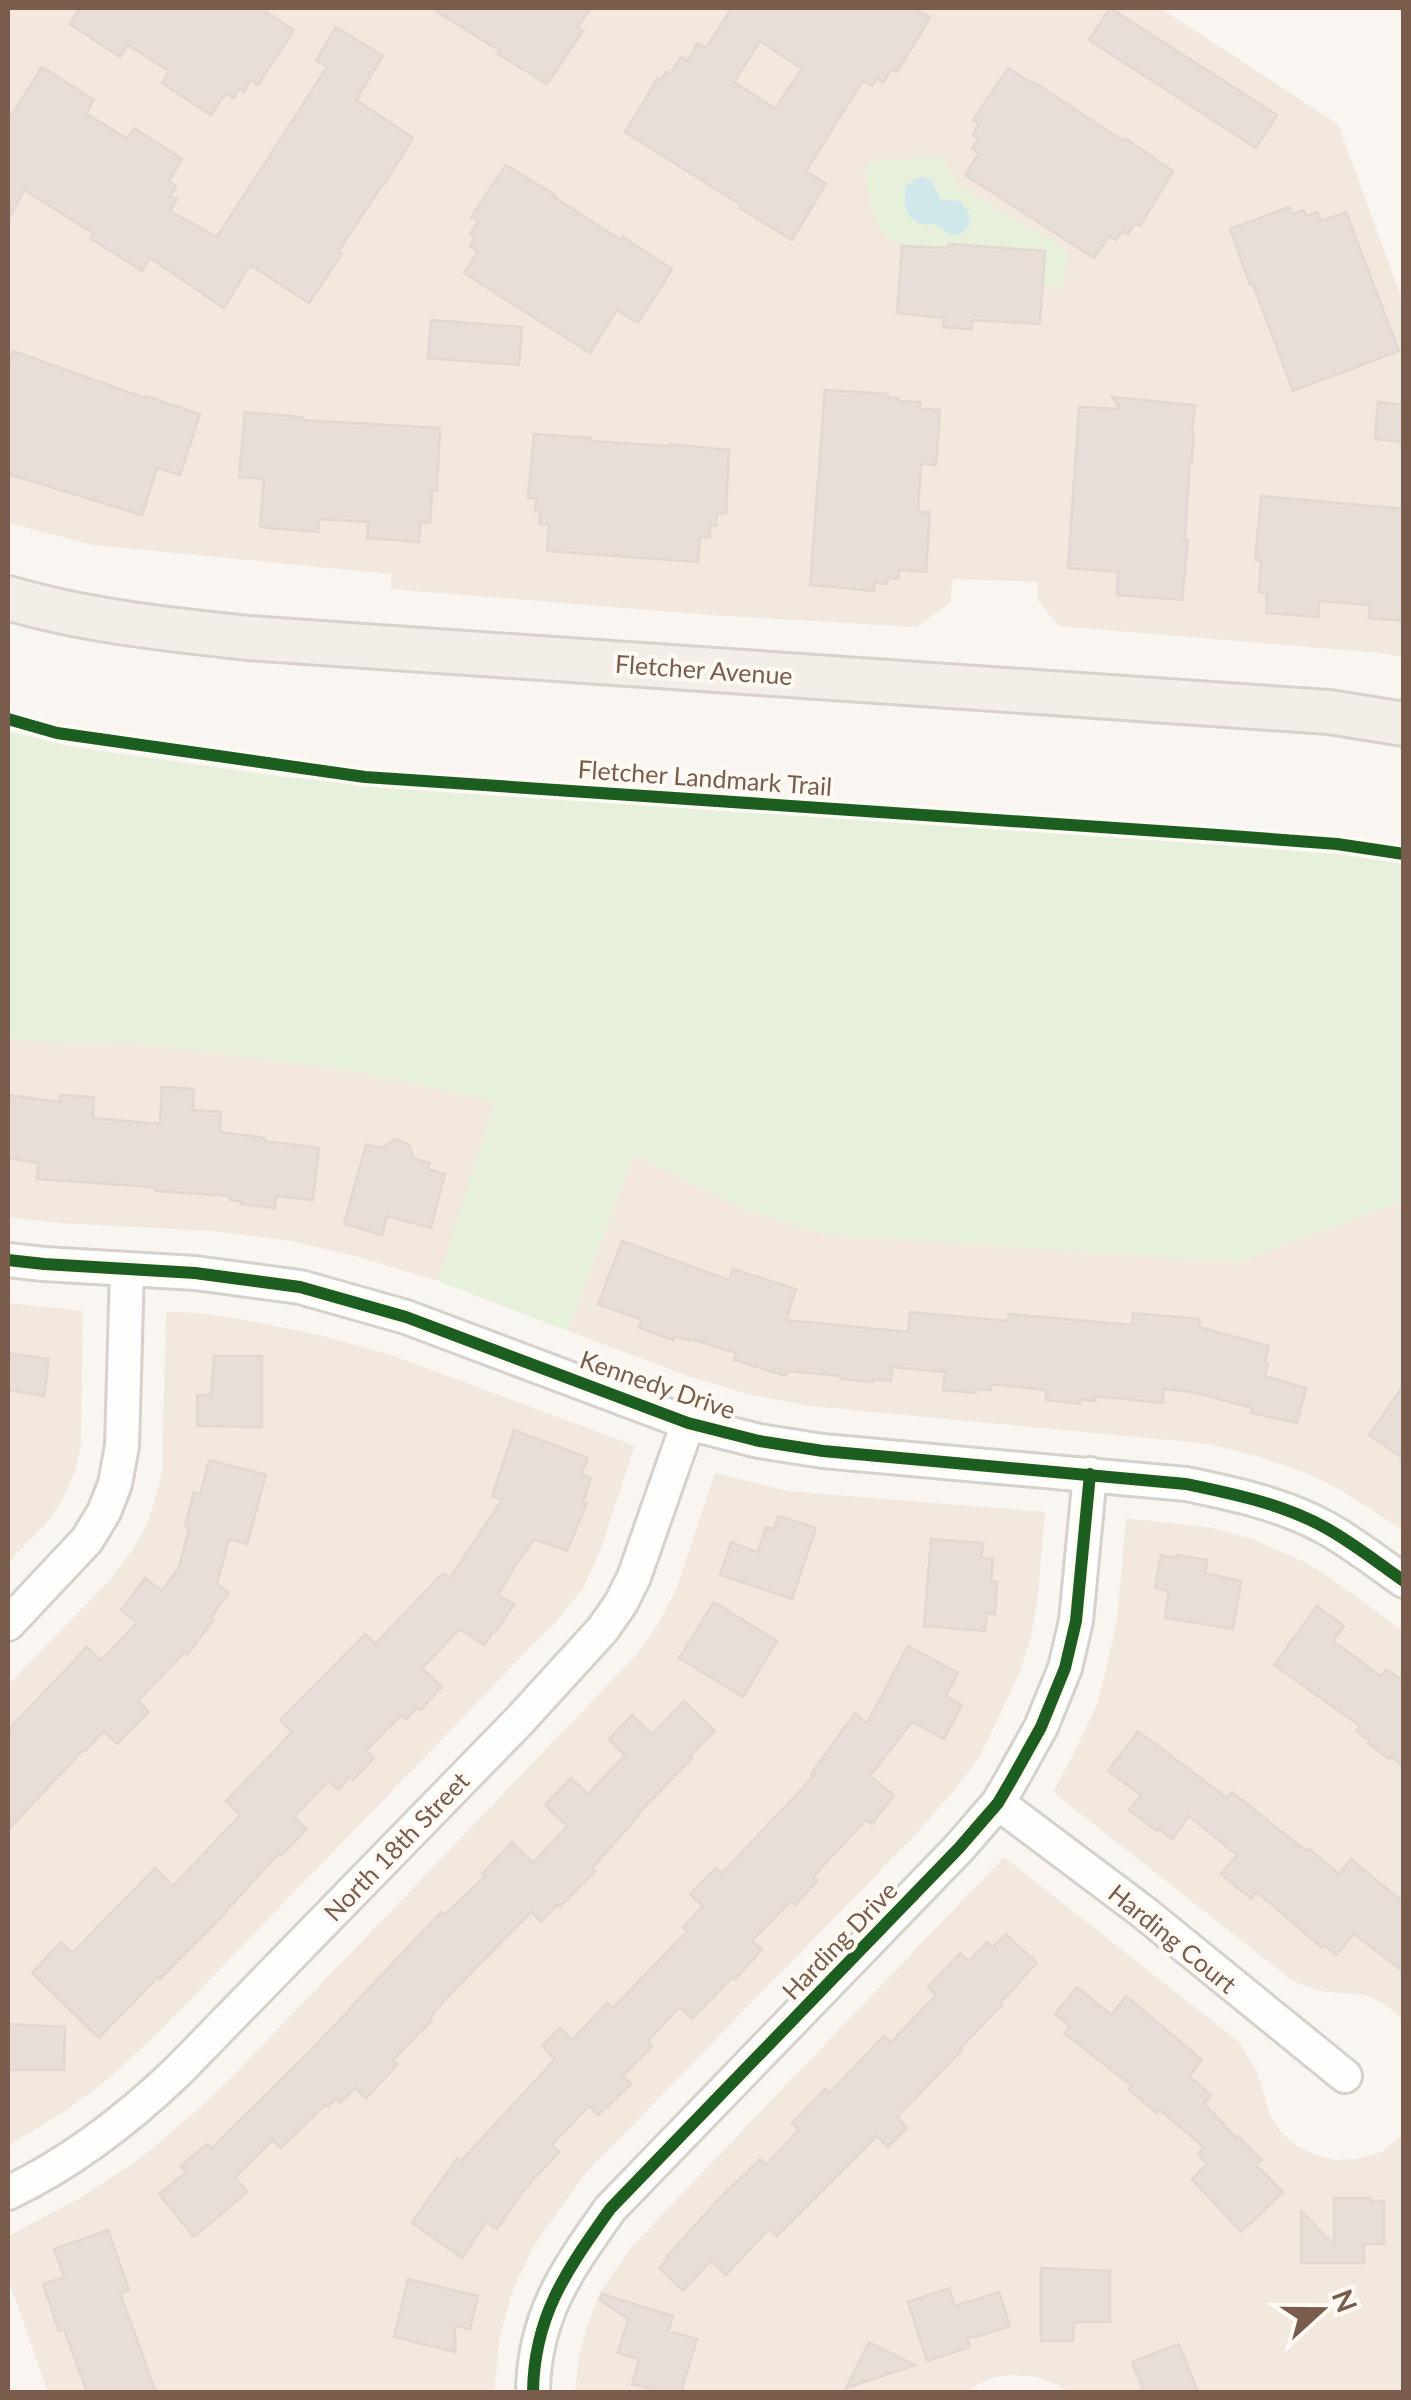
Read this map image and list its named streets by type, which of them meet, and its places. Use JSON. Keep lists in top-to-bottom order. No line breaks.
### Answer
{"streets":{"main road":["Fletcher Avenue"],"street":["Kennedy Drive","North 18th Street","Harding Court","Harding Drive"],"cycle path":["Fletcher Landmark Trail"]},"crossings":[["Kennedy Drive","North 18th Street"],["Kennedy Drive","Harding Drive"],["Harding Court","Harding Drive"]],"north":"right"}
